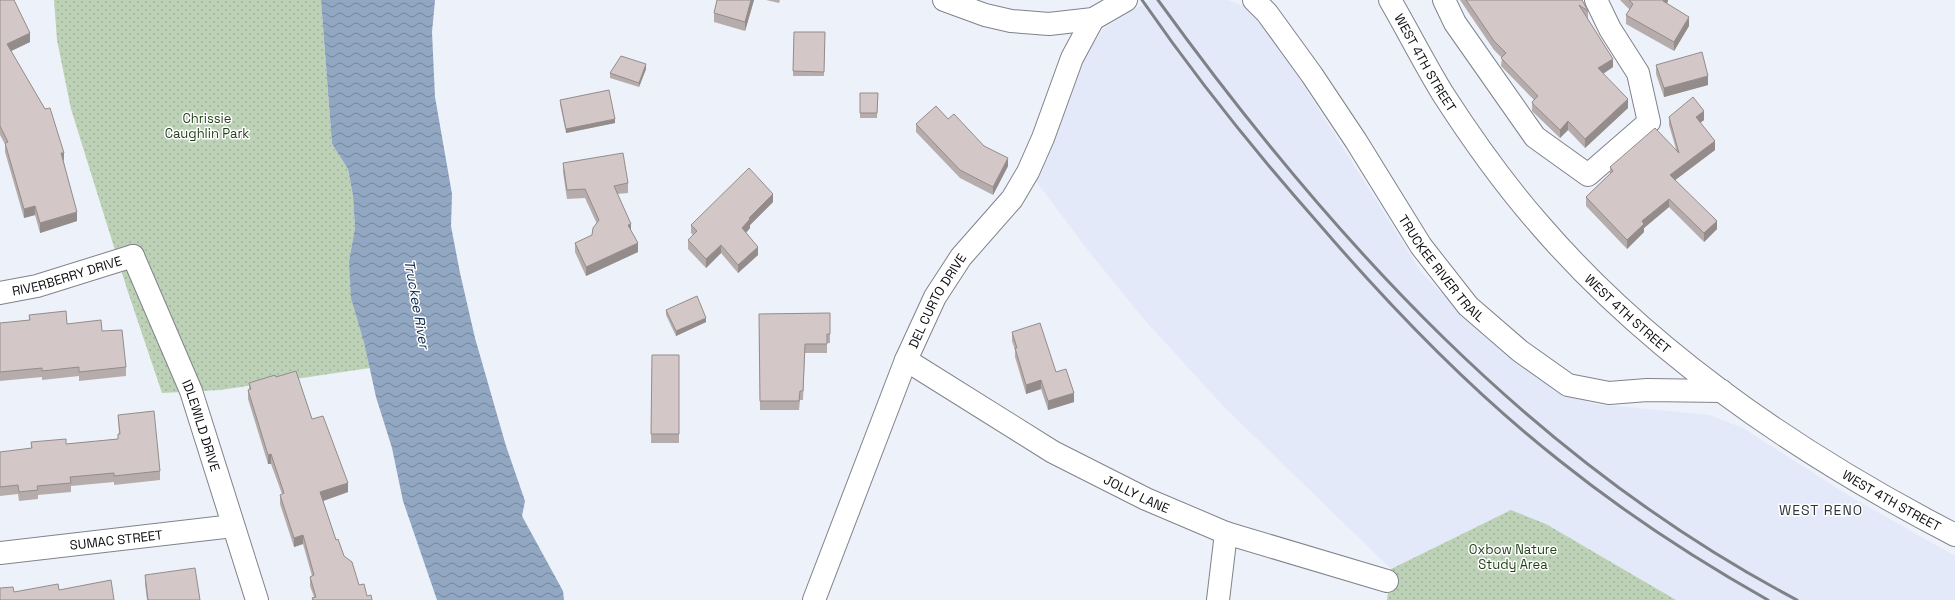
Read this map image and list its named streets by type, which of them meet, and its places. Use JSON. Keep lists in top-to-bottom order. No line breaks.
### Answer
{"streets":{"street":["WEST 4TH STREET","TRUCKEE RIVER TRAIL","RIVERBERRY DRIVE","DEL CURTO DRIVE","IDLEWILD DRIVE","JOLLY LANE","SUMAC STREET"]},"crossings":[["WEST 4TH STREET","TRUCKEE RIVER TRAIL"],["RIVERBERRY DRIVE","IDLEWILD DRIVE"],["DEL CURTO DRIVE","JOLLY LANE"],["IDLEWILD DRIVE","SUMAC STREET"]],"districts":["WEST RENO"],"water":["Truckee River"],"parks":["Chrissie Caughlin Park","Oxbow Nature Study Area"]}
